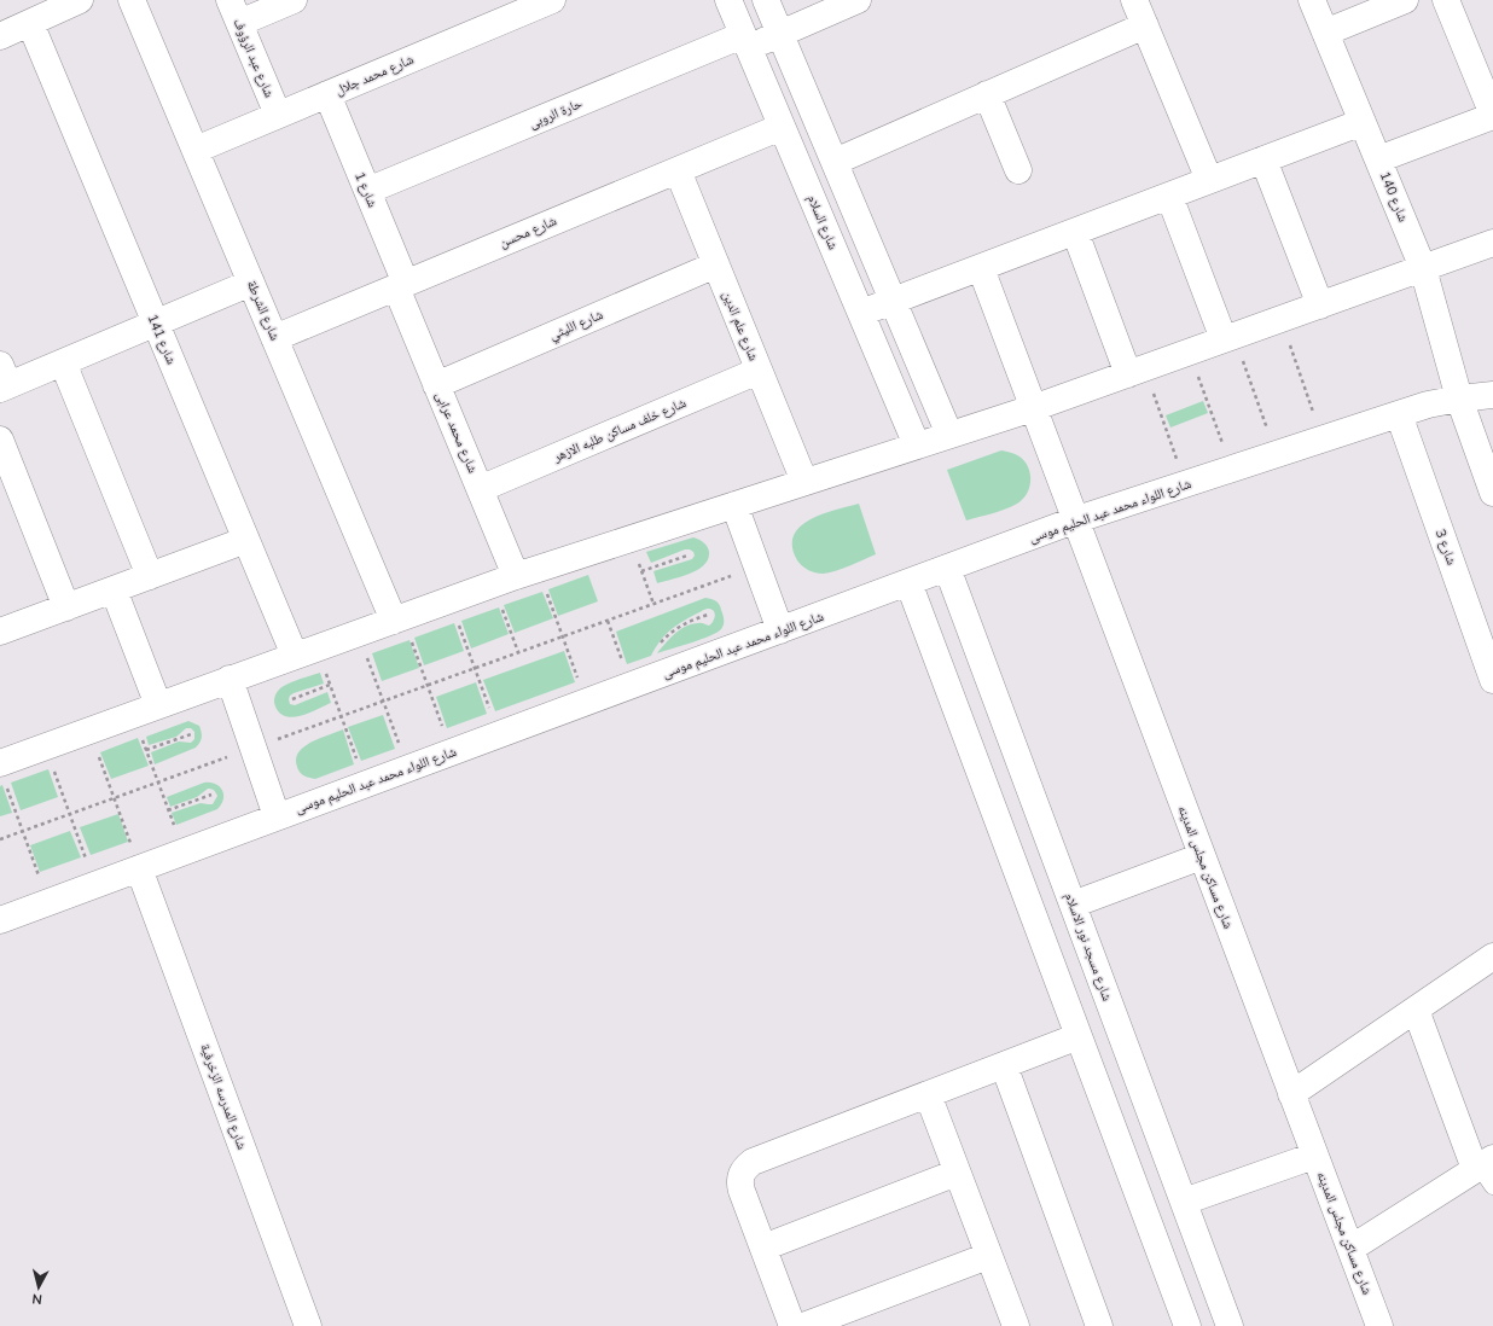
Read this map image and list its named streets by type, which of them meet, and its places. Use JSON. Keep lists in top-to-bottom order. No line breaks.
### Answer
{"streets":{"street":["شارع عبد الرؤوف","شارع محمد جلال","حارة الروبى","شارع 1","شارع 140","شارع السلام","شارع محسن","شارع الشرطة","شارع الليثي","شارع علم الدين","شارع 141","شارع خلف مساكن طلبه الازهر","شارع محمد عرابى","شارع اللواء محمد عبد الحليم موسى","شارع 3","شارع مساكن مجلس المدينه","شارع مسجد نور الاسلام","شارع المدرسه الزخرفية"]},"crossings":[["شارع عبد الرؤوف","شارع محمد جلال"],["شارع محمد جلال","شارع 1"],["شارع محمد جلال","شارع الشرطة"],["حارة الروبى","شارع 1"],["حارة الروبى","شارع السلام"],["شارع 1","شارع محسن"],["شارع 1","شارع محمد عرابى"],["شارع 140","شارع اللواء محمد عبد الحليم موسى"],["شارع السلام","شارع محسن"],["شارع محسن","شارع الشرطة"],["شارع محسن","شارع علم الدين"],["شارع محسن","شارع محمد عرابى"],["شارع الليثي","شارع علم الدين"],["شارع الليثي","شارع محمد عرابى"],["شارع علم الدين","شارع خلف مساكن طلبه الازهر"],["شارع خلف مساكن طلبه الازهر","شارع محمد عرابى"],["شارع اللواء محمد عبد الحليم موسى","شارع 3"],["شارع اللواء محمد عبد الحليم موسى","شارع مساكن مجلس المدينه"],["شارع اللواء محمد عبد الحليم موسى","شارع مسجد نور الاسلام"],["شارع اللواء محمد عبد الحليم موسى","شارع المدرسه الزخرفية"]],"north":"bottom"}
